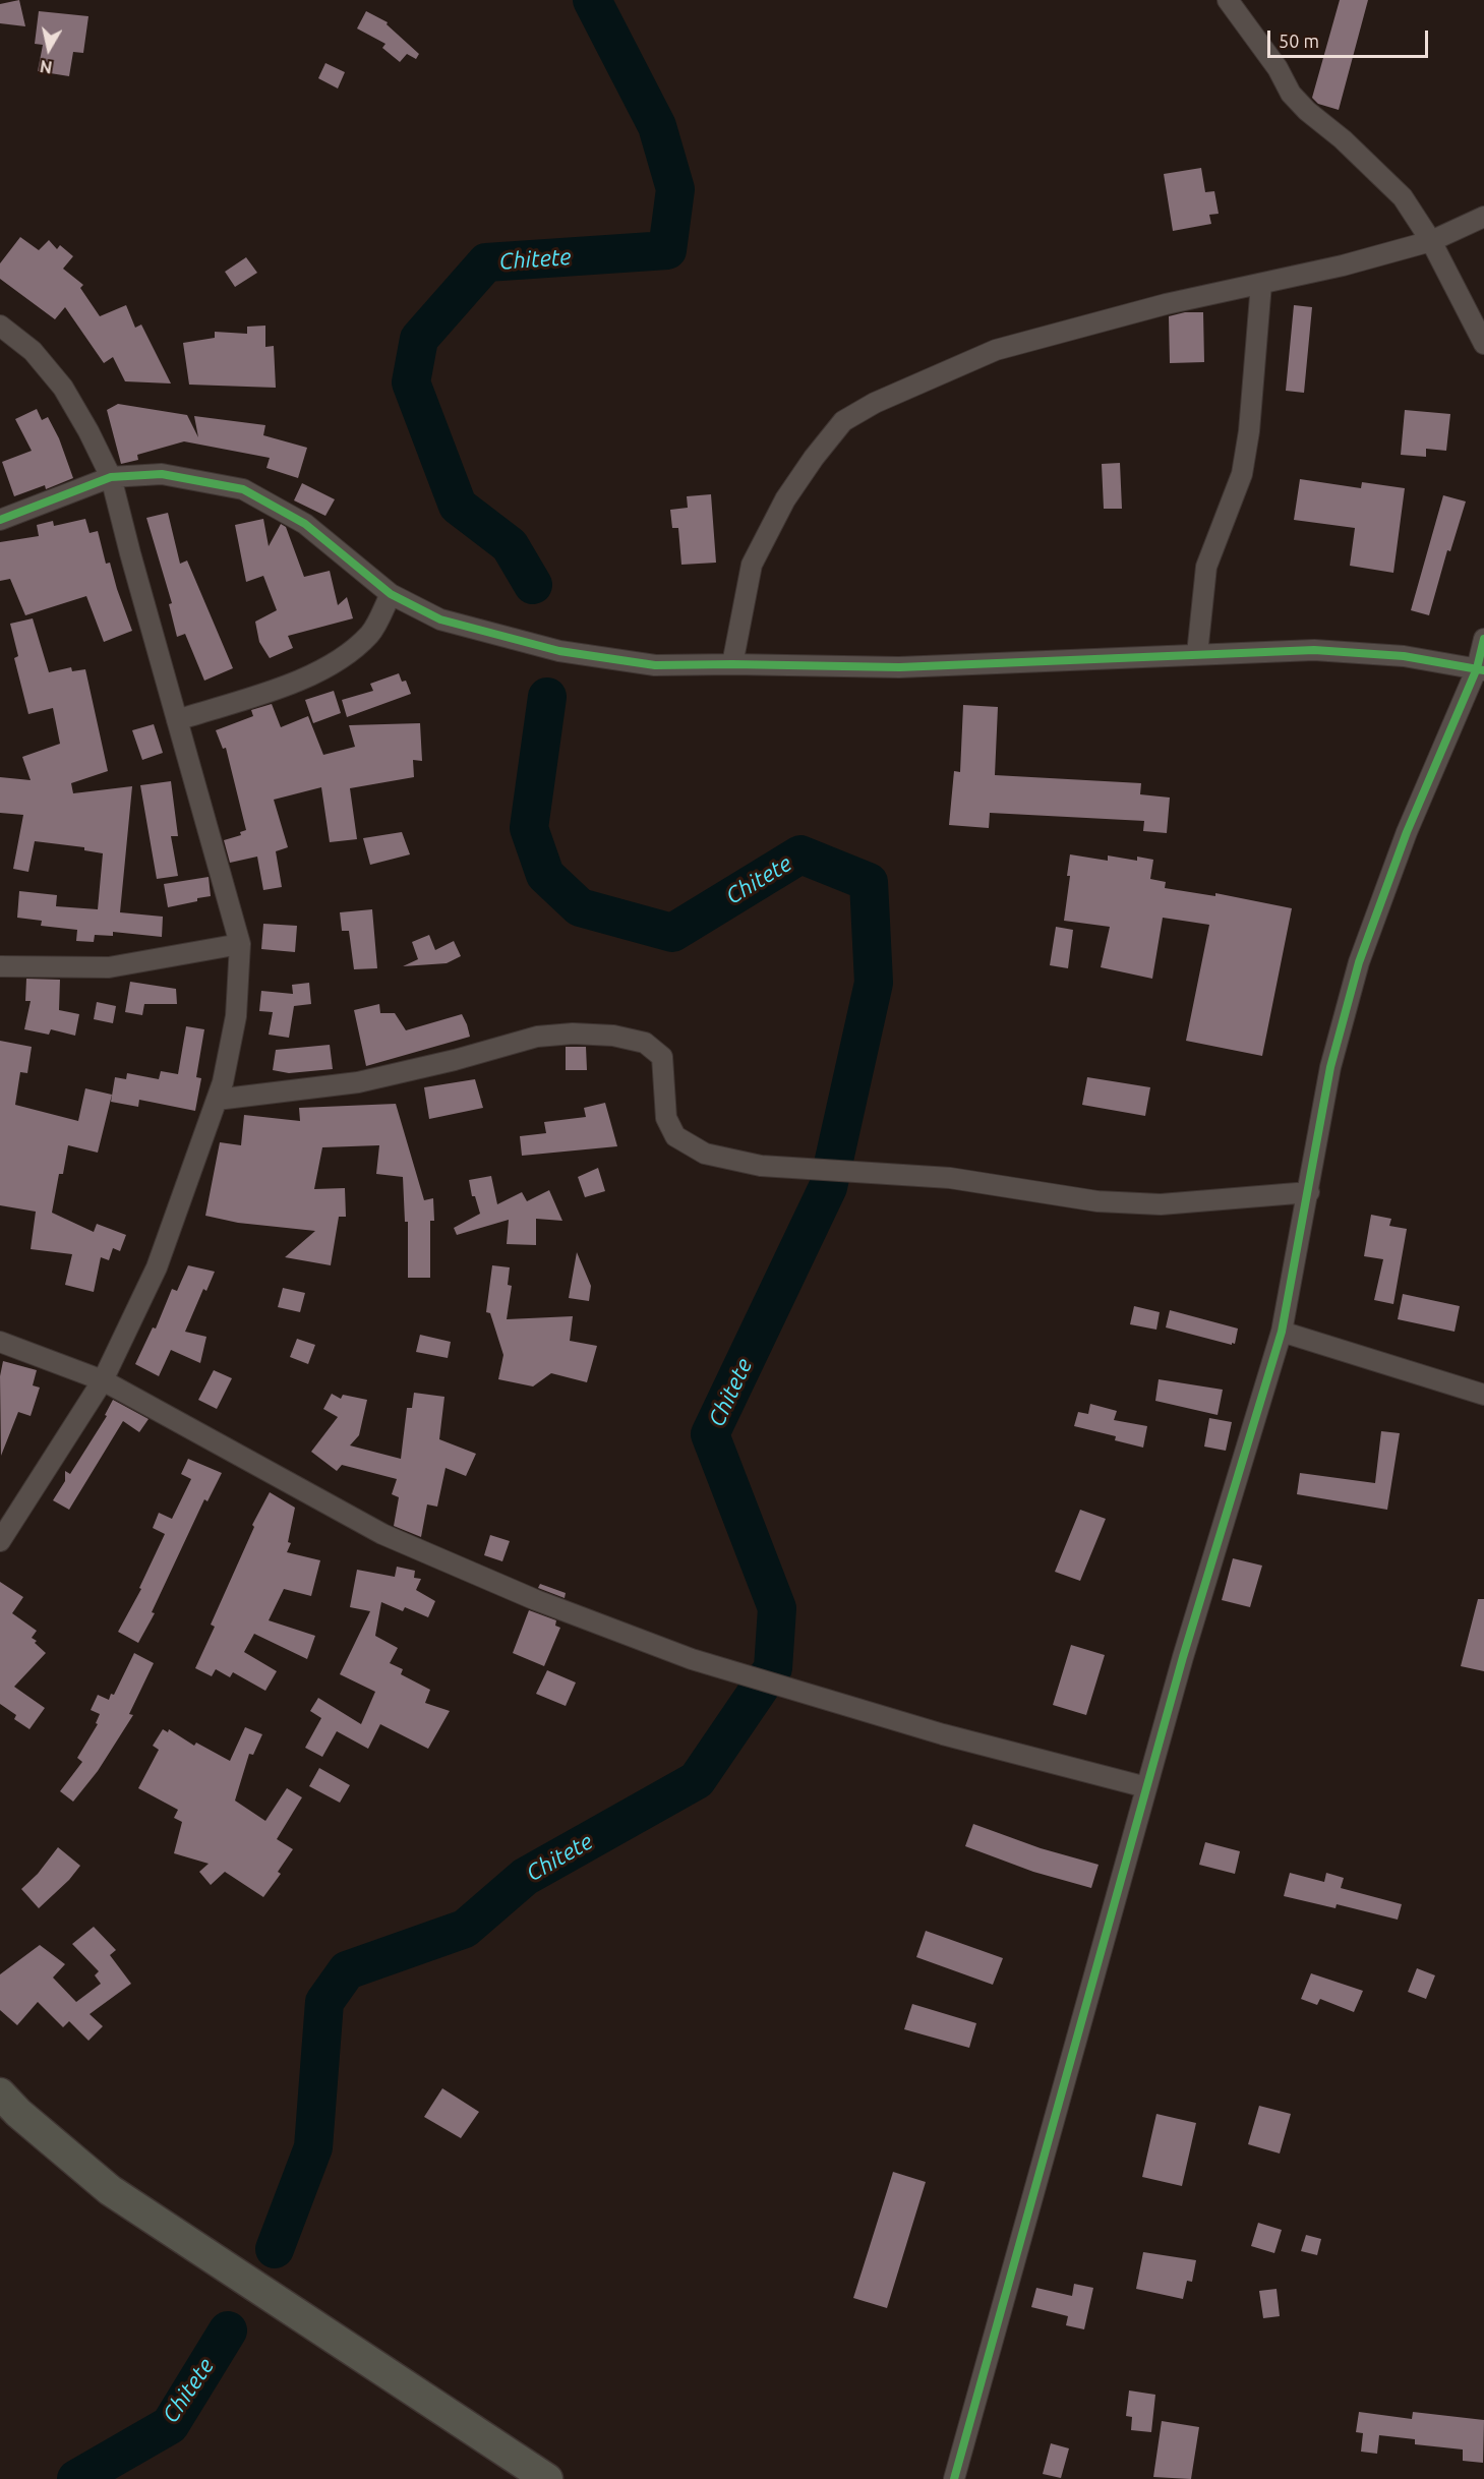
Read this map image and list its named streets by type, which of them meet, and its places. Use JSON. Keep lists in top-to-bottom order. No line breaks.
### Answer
{"water":["Chitete"],"scale_bar":"50 m","north":"bottom"}
